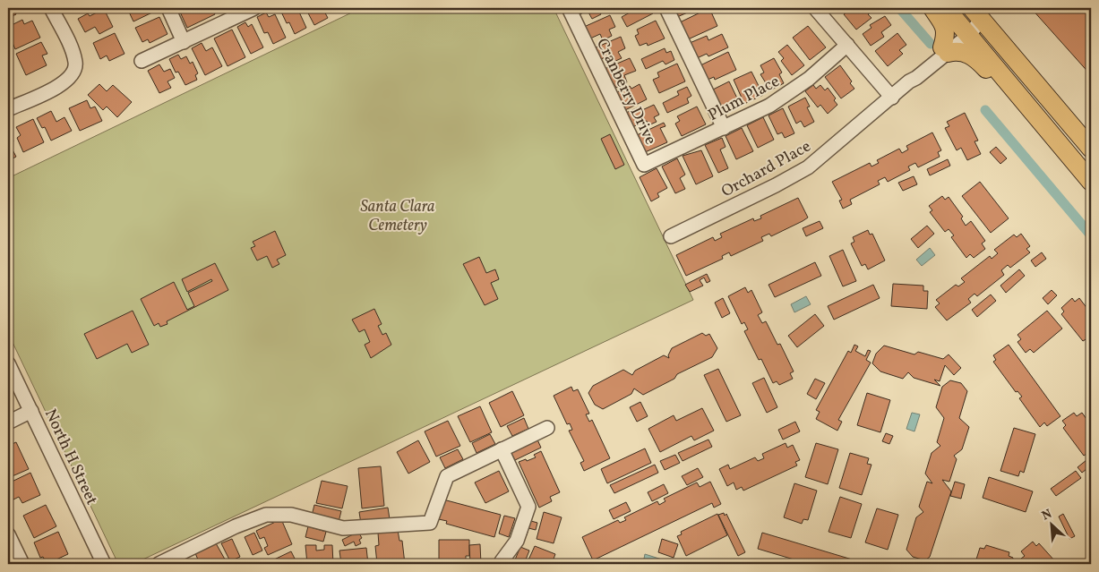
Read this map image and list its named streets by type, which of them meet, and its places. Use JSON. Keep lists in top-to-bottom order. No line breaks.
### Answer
{"streets":{"street":["Cranberry Drive","Plum Place","Orchard Place","North H Street"]},"crossings":[["Cranberry Drive","Plum Place"]],"parks":["Santa Clara Cemetery"],"north":"top left"}
